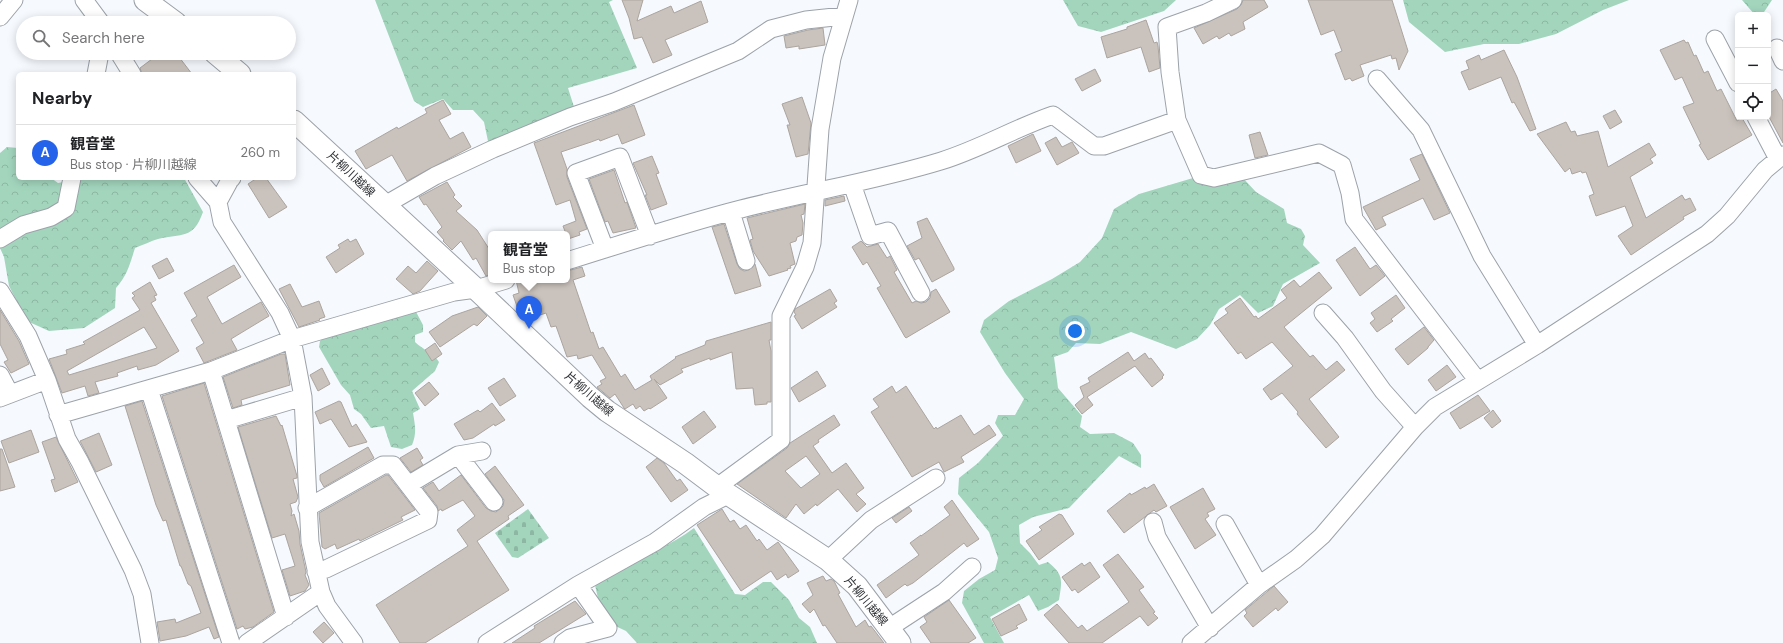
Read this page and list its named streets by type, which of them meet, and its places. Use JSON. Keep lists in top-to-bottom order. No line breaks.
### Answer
{"streets":{"main road":["片柳川越線"]},"page":{"map_buttons":["+","−"],"search":"Search here","heading":"Nearby","list":[{"mark":"A","name":"観音堂","note":"Bus stop · 片柳川越線","value":"260 m"}],"popup":["観音堂","Bus stop"],"pins":"A"}}
